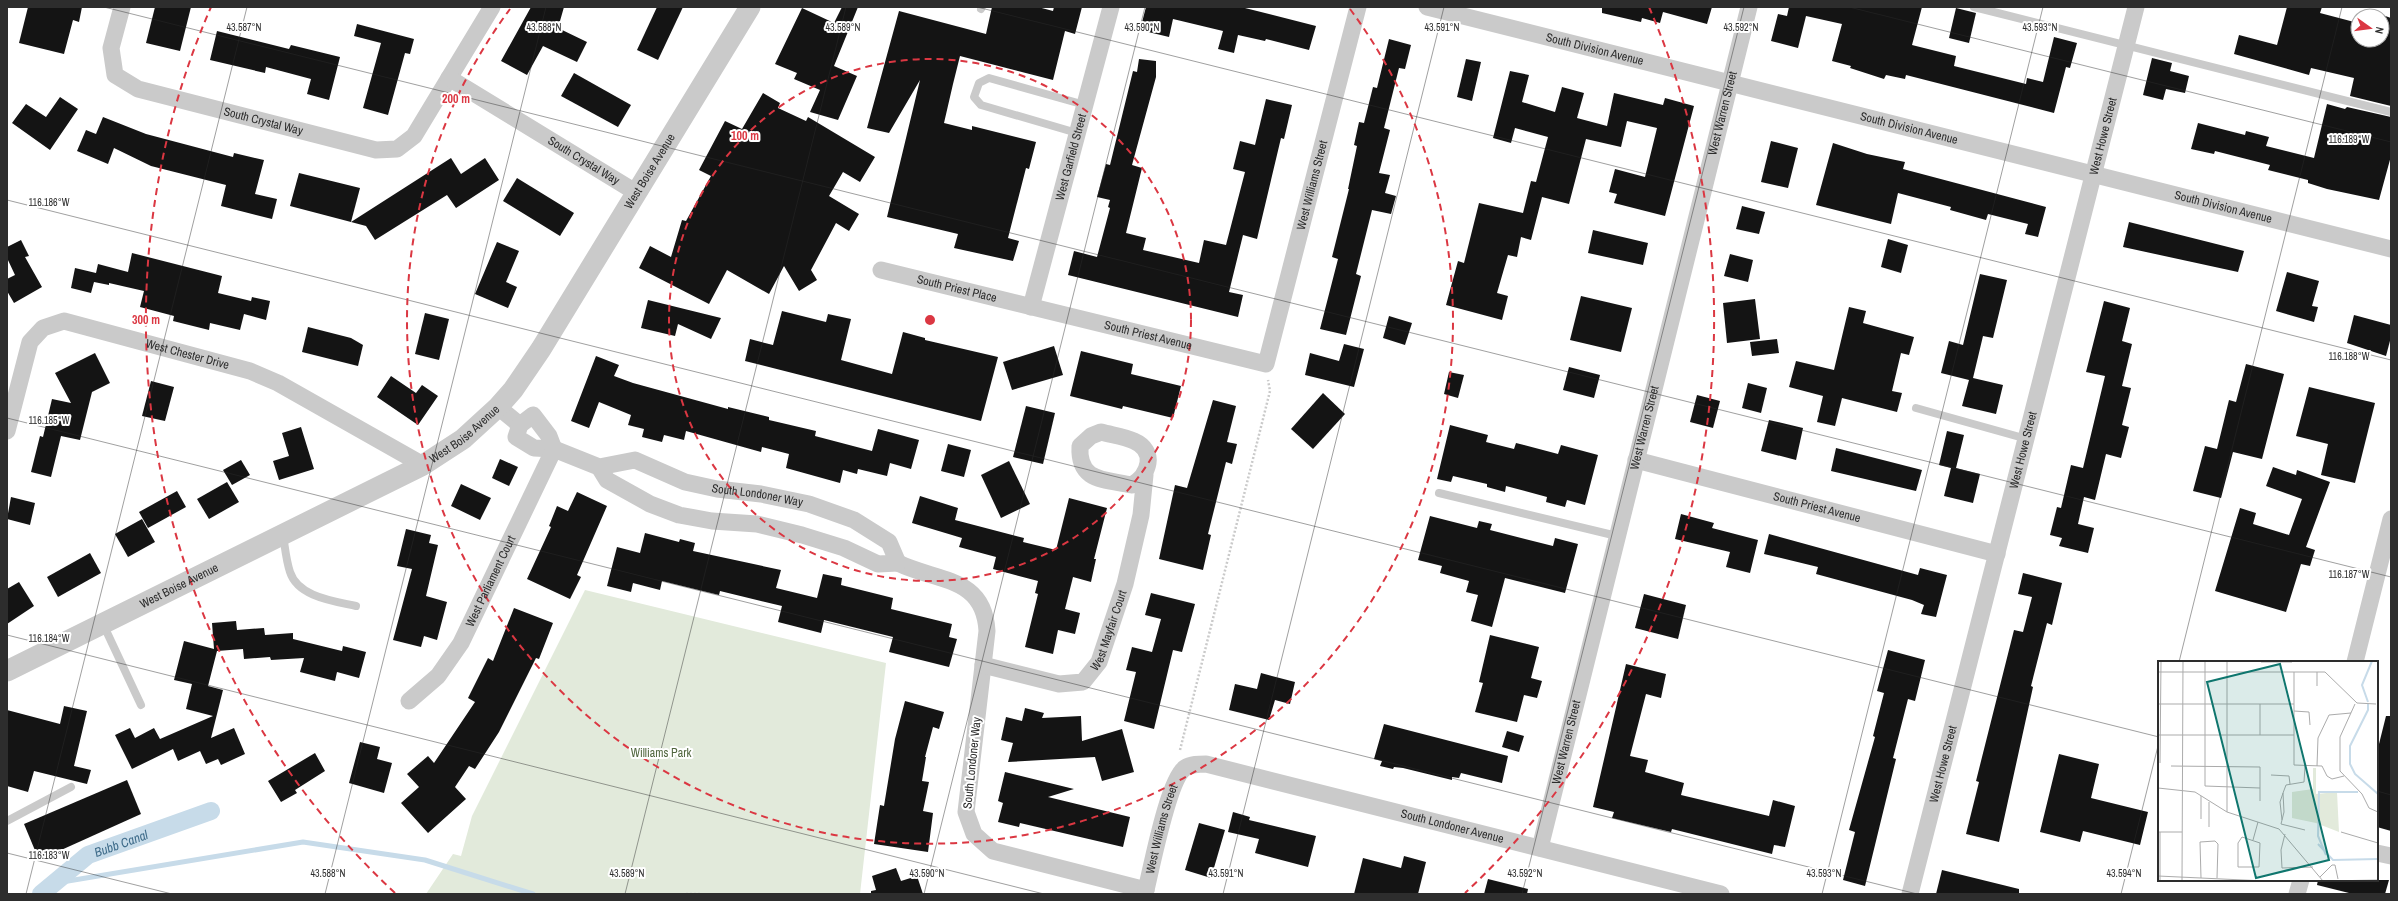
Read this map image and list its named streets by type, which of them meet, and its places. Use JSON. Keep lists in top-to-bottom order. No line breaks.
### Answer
{"streets":{"street":["South Division Avenue","West Warren Street","South Crystal Way","West Howe Street","West Garfield Street","West Boise Avenue","West Williams Street","South Priest Place","South Priest Avenue","West Chester Drive","South Londoner Way","West Parliament Court","West Mayfair Court","South Londoner Avenue"]},"crossings":[["South Division Avenue","West Warren Street"],["South Division Avenue","West Howe Street"],["West Warren Street","South Priest Avenue"],["West Warren Street","South Londoner Avenue"],["South Crystal Way","West Boise Avenue"],["West Howe Street","South Priest Avenue"],["West Garfield Street","South Priest Place"],["West Garfield Street","South Priest Avenue"],["West Boise Avenue","West Chester Drive"],["West Williams Street","South Priest Avenue"],["West Williams Street","South Londoner Way"],["West Williams Street","South Londoner Avenue"],["South Priest Place","South Priest Avenue"],["South Londoner Way","West Mayfair Court"]],"water":["Bubb Canal"],"parks":["Williams Park"],"north":"right","coordinates":["43.587°N","43.588°N","43.589°N","43.590°N","43.591°N","43.592°N","43.593°N","116.189°W","116.186°W","116.188°W","116.185°W","116.187°W","116.184°W","116.183°W","43.594°N"],"rings":["200 m","100 m","300 m"]}
